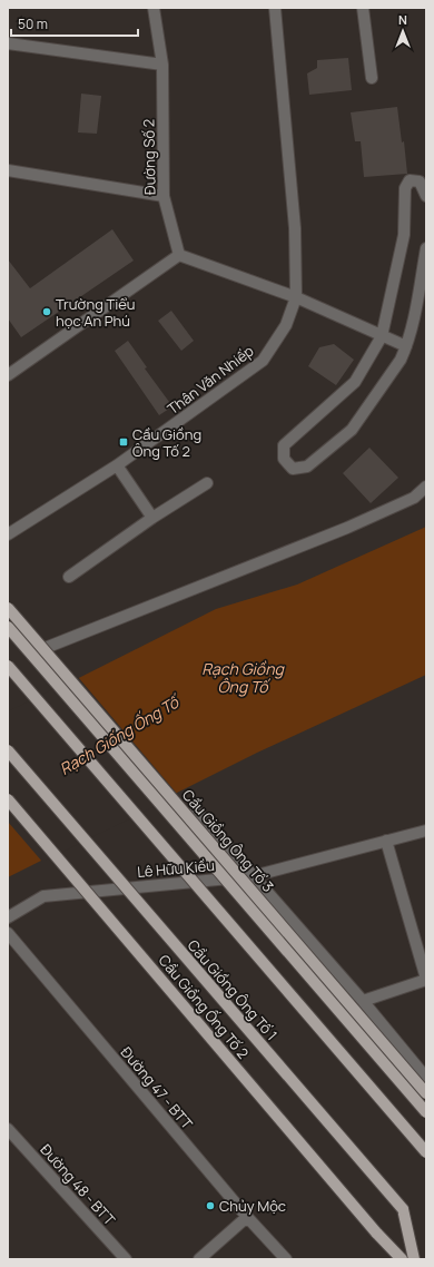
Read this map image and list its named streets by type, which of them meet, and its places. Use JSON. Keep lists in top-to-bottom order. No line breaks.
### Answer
{"streets":{"main road":["Cầu Giồng Ông Tố 3","Cầu Giồng Ông Tố 1","Cầu Giồng Ống Tố 2"],"street":["Đường Số 2","Thân Văn Nhiếp","Lê Hữu Kiều","Đường 47 - BTT","Đường 48 - BTT"]},"water":["Rạch Giồng Ông Tố","Rạch Giống Ống Tố"],"places":{"other":["Trường Tiểu học An Phú","Chủy Mộc"],"transit":["Cầu Giồng Ông Tố 2"]},"scale_bar":"50 m","north":"top"}
